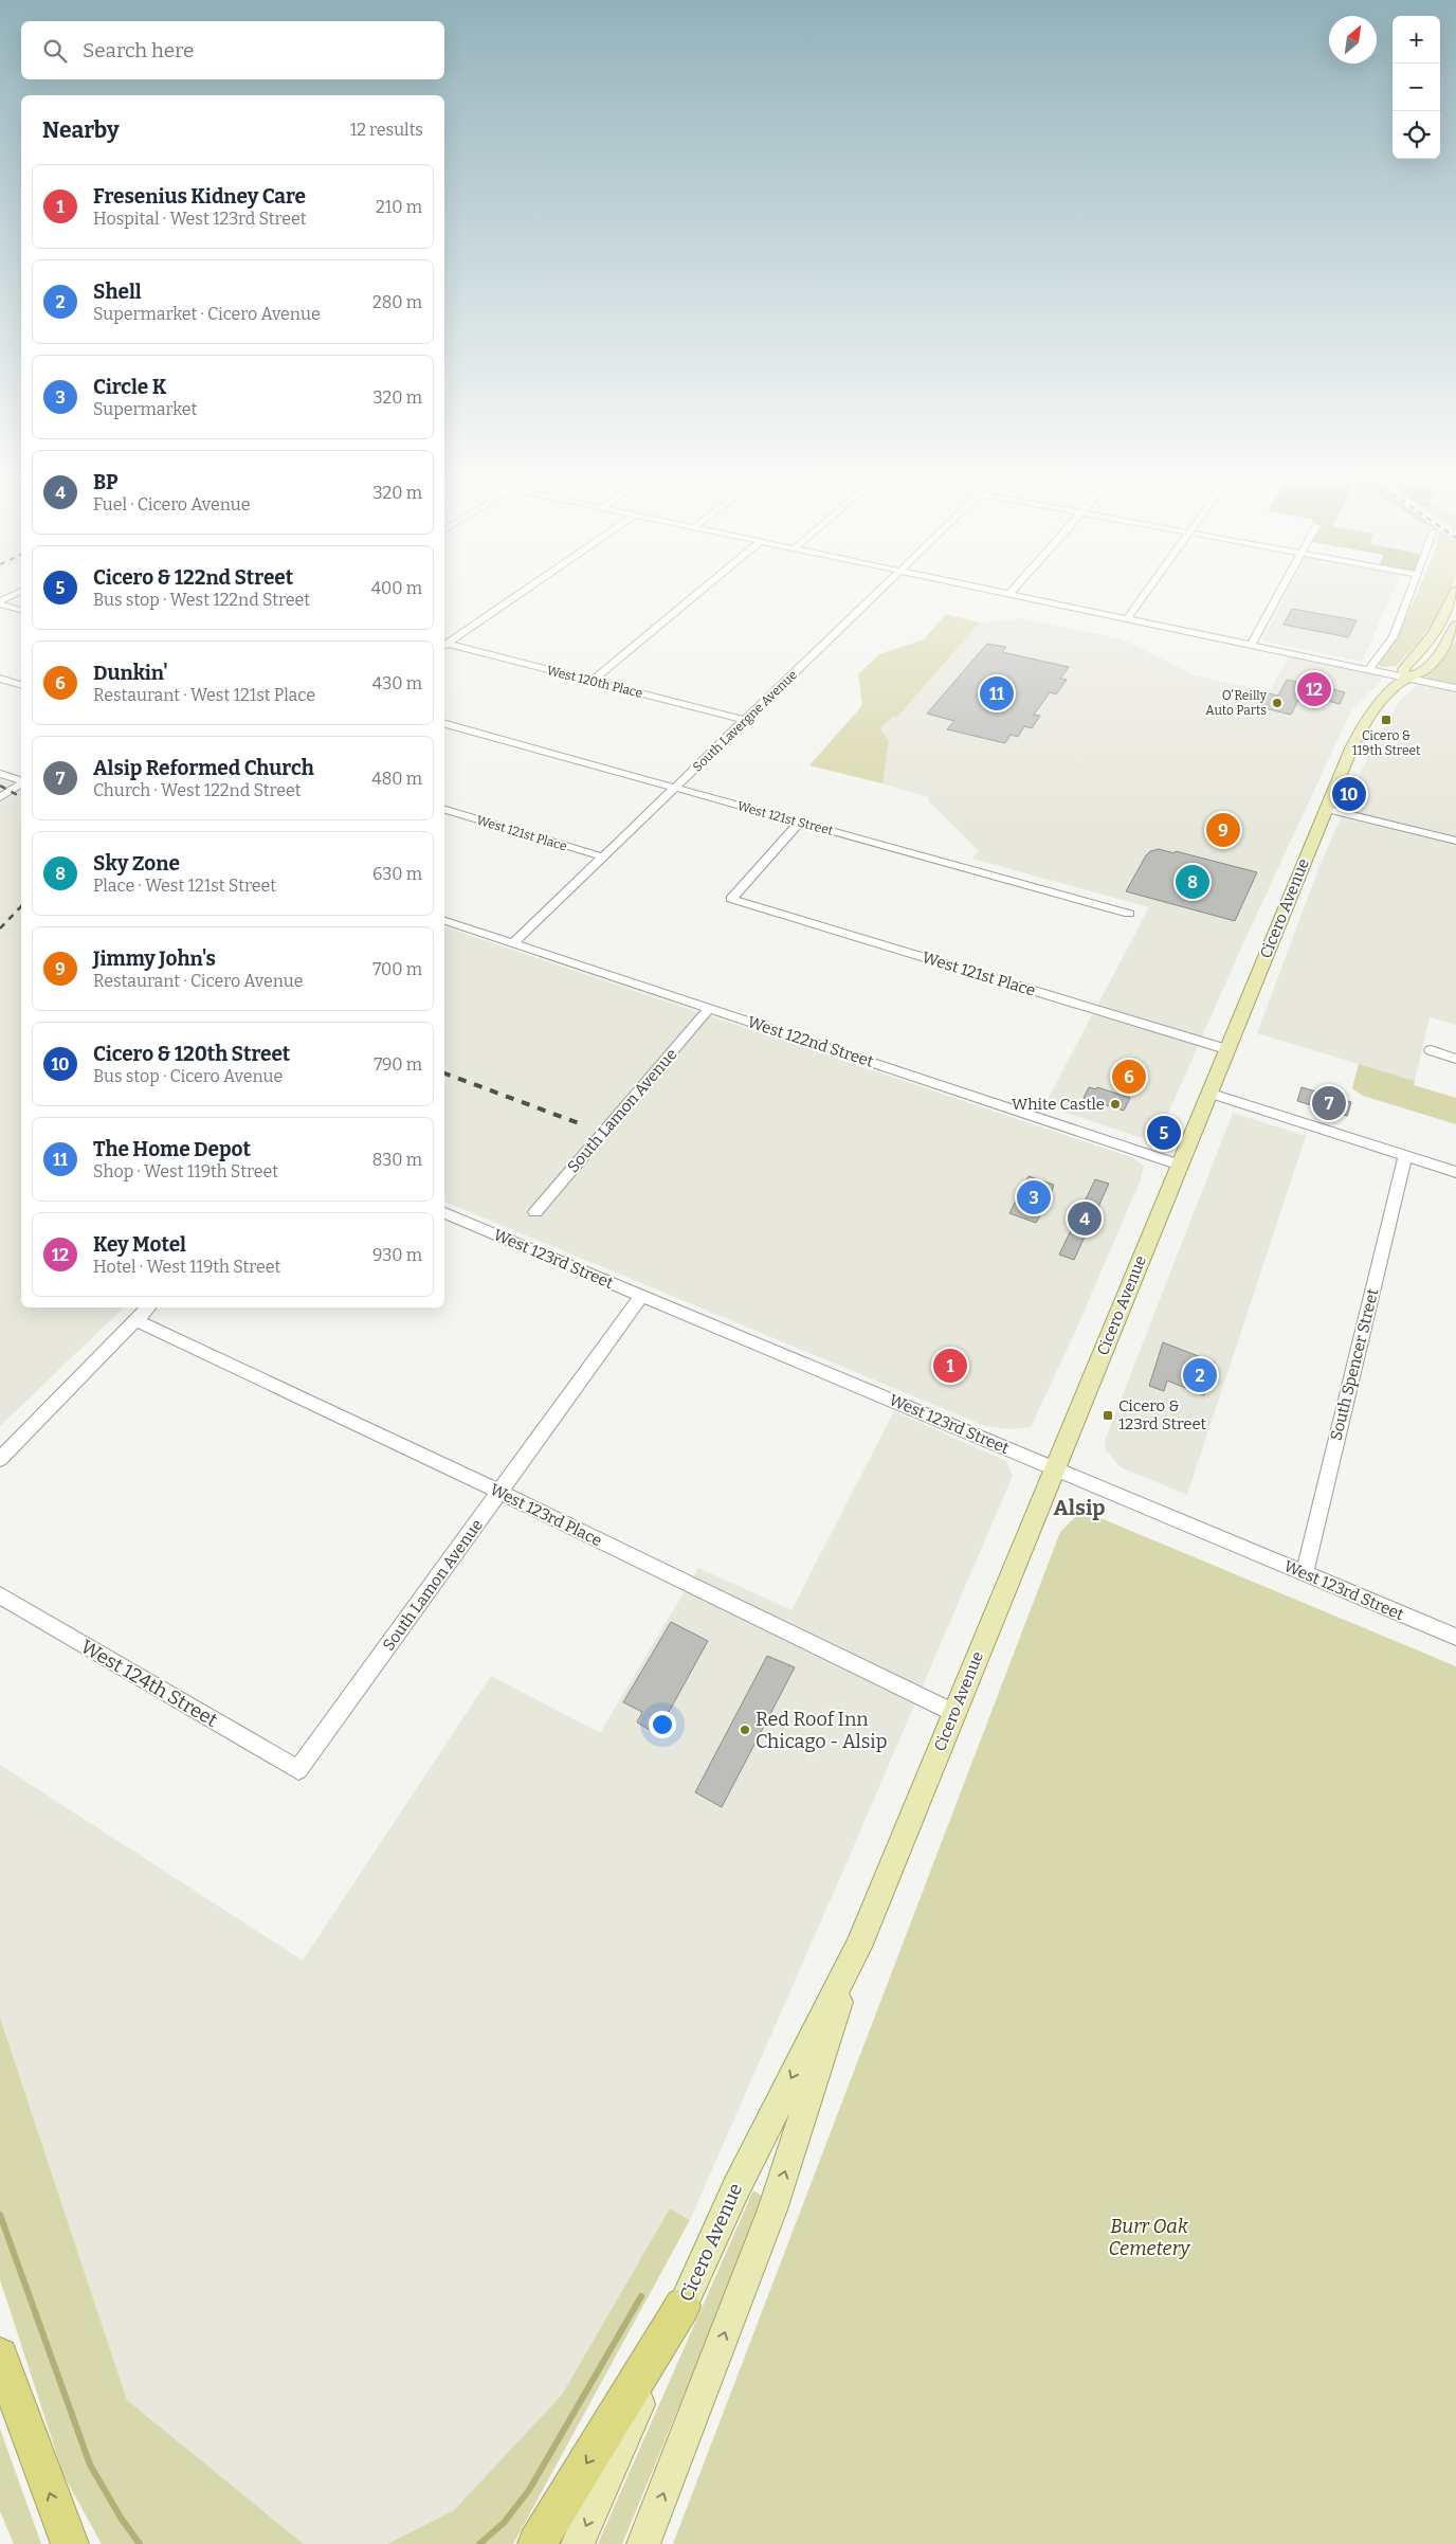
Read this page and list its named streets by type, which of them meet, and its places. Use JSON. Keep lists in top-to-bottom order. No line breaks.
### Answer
{"streets":{"main road":["Cicero Avenue"],"street":["West 120th Place","South Lavergne Avenue","West 121st Street","West 121st Place","West 122nd Street","South Lamon Avenue","West 123rd Street","South Spencer Street","West 123rd Place","West 124th Street"]},"crossings":[["West 120th Place","South Lavergne Avenue"],["South Lavergne Avenue","West 121st Street"],["South Lavergne Avenue","West 121st Place"],["South Lavergne Avenue","West 122nd Street"],["West 121st Street","West 121st Place"],["West 121st Place","Cicero Avenue"],["Cicero Avenue","West 122nd Street"],["Cicero Avenue","West 123rd Street"],["Cicero Avenue","West 123rd Place"],["West 122nd Street","South Lamon Avenue"],["South Lamon Avenue","West 123rd Street"],["South Lamon Avenue","West 123rd Place"],["South Lamon Avenue","West 124th Street"],["West 123rd Street","South Spencer Street"]],"districts":["Alsip"],"parks":["Burr Oak Cemetery"],"places":{"other":["O'Reilly Auto Parts","White Castle","Red Roof Inn Chicago - Alsip"],"transit":["Cicero & 119th Street","Cicero & 123rd Street"]},"north":"top right","page":{"map_buttons":["+","−"],"search":"Search here","heading":["Nearby","12 results"],"list":[{"mark":"1","name":"Fresenius Kidney Care","note":"Hospital · West 123rd Street","value":"210 m"},{"mark":"2","name":"Shell","note":"Supermarket · Cicero Avenue","value":"280 m"},{"mark":"3","name":"Circle K","note":"Supermarket","value":"320 m"},{"mark":"4","name":"BP","note":"Fuel · Cicero Avenue","value":"320 m"},{"mark":"5","name":"Cicero & 122nd Street","note":"Bus stop · West 122nd Street","value":"400 m"},{"mark":"6","name":"Dunkin'","note":"Restaurant · West 121st Place","value":"430 m"},{"mark":"7","name":"Alsip Reformed Church","note":"Church · West 122nd Street","value":"480 m"},{"mark":"8","name":"Sky Zone","note":"Place · West 121st Street","value":"630 m"},{"mark":"9","name":"Jimmy John's","note":"Restaurant · Cicero Avenue","value":"700 m"},{"mark":"10","name":"Cicero & 120th Street","note":"Bus stop · Cicero Avenue","value":"790 m"},{"mark":"11","name":"The Home Depot","note":"Shop · West 119th Street","value":"830 m"},{"mark":"12","name":"Key Motel","note":"Hotel · West 119th Street","value":"930 m"}],"pins":["12","11","10","9","8","6","7","5","3","4","1","2"]}}
